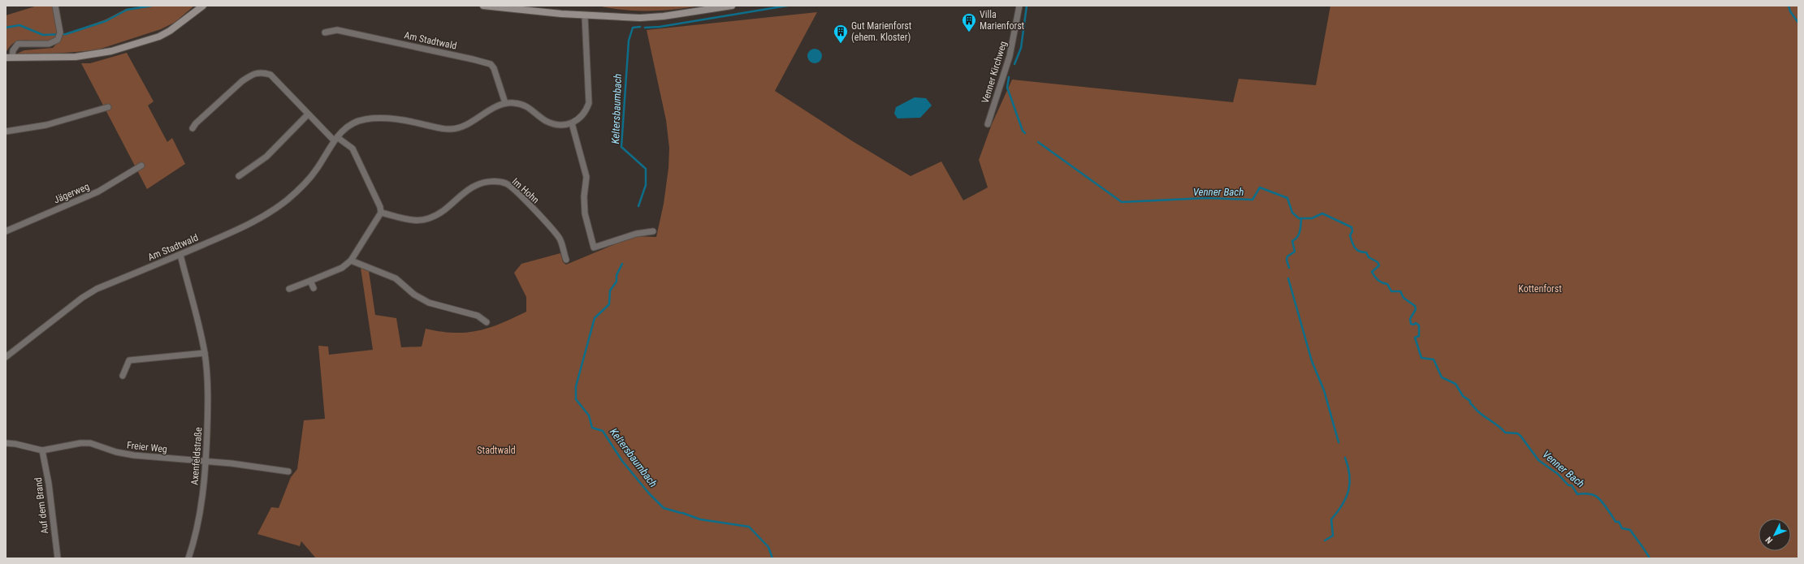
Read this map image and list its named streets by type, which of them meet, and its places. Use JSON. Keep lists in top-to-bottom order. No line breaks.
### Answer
{"streets":{"street":["Am Stadtwald","Venner Kirchweg","Im Hohn","Jägerweg","Freier Weg","Axenfeldstraße","Auf dem Brand"]},"crossings":[["Am Stadtwald","Axenfeldstraße"],["Freier Weg","Axenfeldstraße"],["Freier Weg","Auf dem Brand"]],"water":["Keltersbaumbach","Venner Bach"],"parks":["Kottenforst","Stadtwald"],"places":{"building":["Villa Marienforst","Gut Marienforst (ehem. Kloster)"]},"north":"bottom left"}
